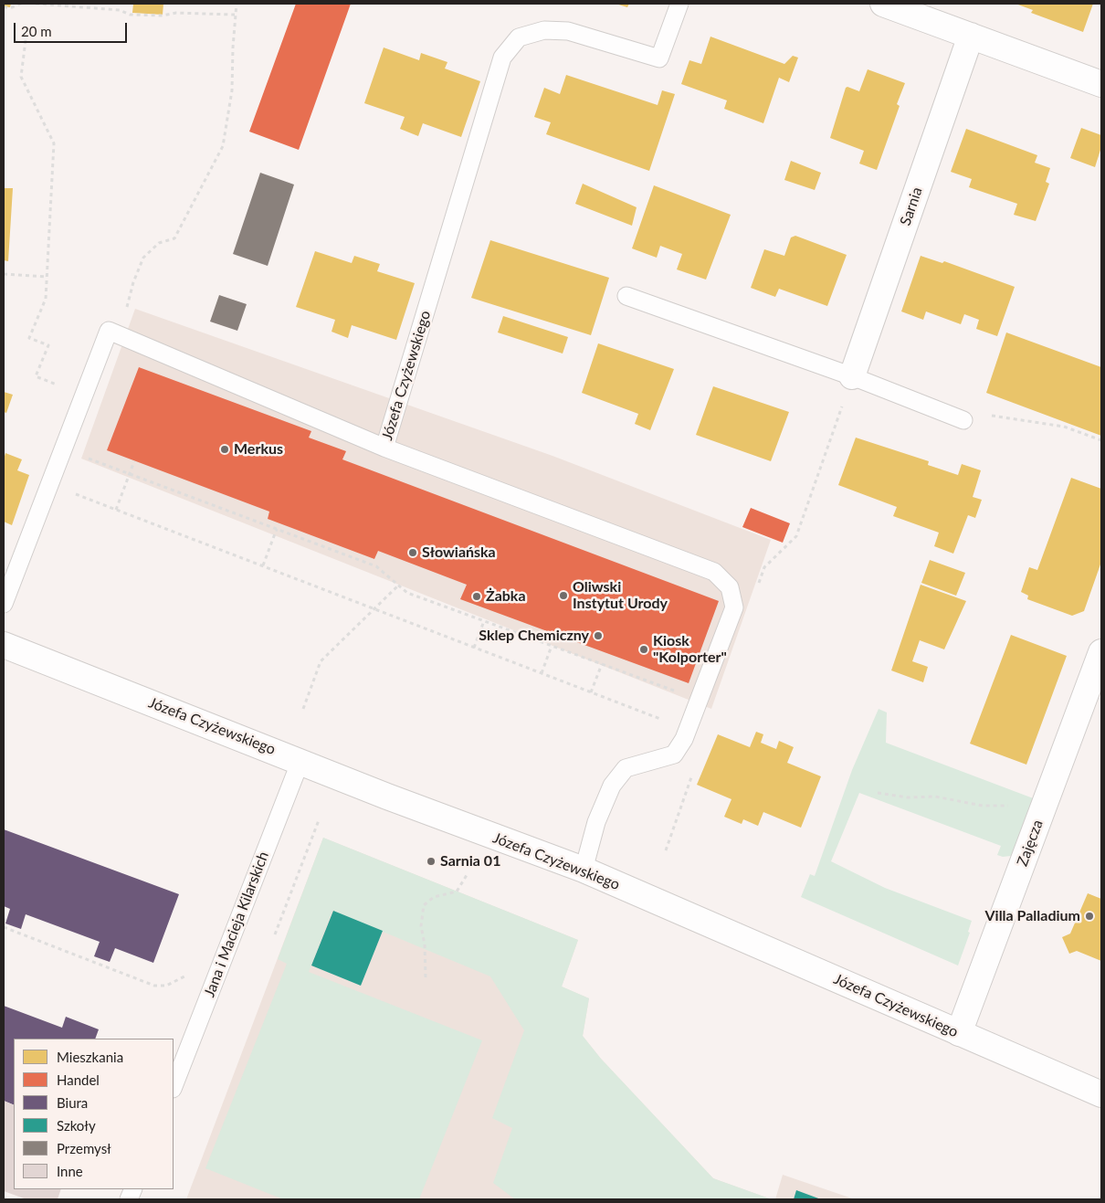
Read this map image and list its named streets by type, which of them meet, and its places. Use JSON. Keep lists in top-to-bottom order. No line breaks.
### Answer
{"streets":{"street":["Sarnia","Józefa Czyżewskiego","Zajęcza"],"lane":["Jana i Macieja Kilarskich"]},"crossings":[["Józefa Czyżewskiego","Zajęcza"],["Józefa Czyżewskiego","Jana i Macieja Kilarskich"]],"places":["Merkus","Słowiańska","Oliwski Instytut Urody","Żabka","Sklep Chemiczny","Kiosk \"Kolporter\"","Sarnia 01","Villa Palladium"],"legend":["Mieszkania","Handel","Biura","Szkoły","Przemysł","Inne"],"scale_bar":"20 m"}
